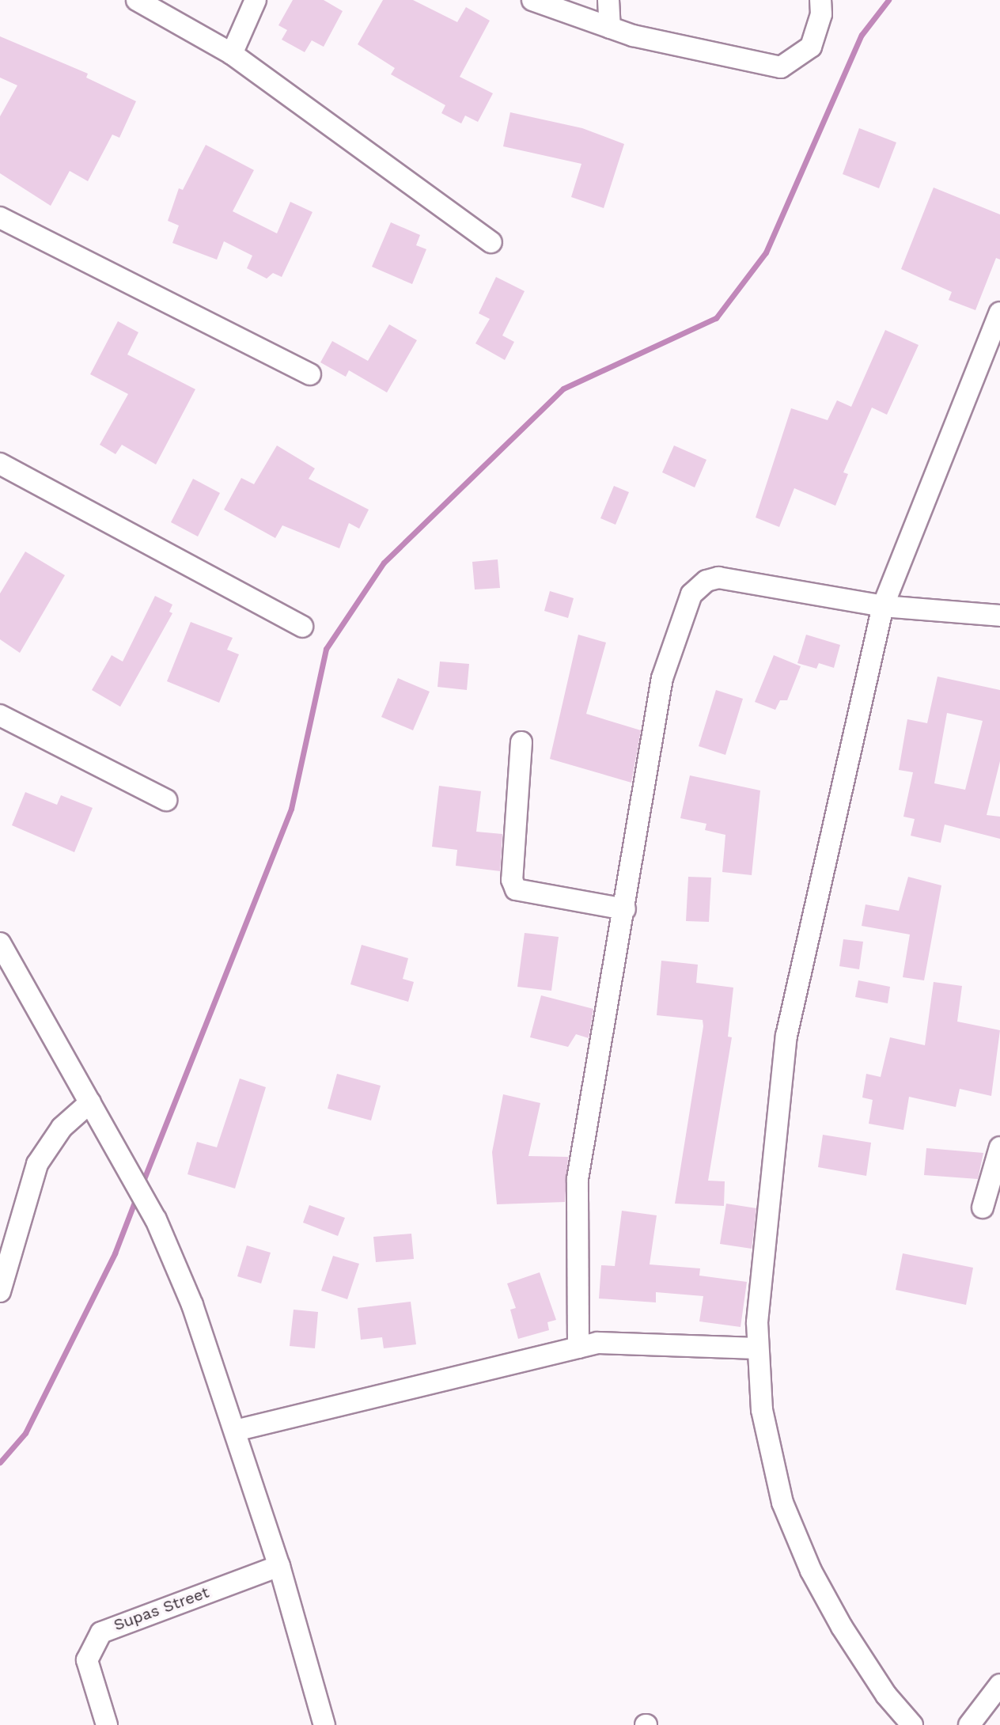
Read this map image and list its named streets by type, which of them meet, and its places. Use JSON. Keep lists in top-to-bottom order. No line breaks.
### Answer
{"streets":{"street":["Supas Street"]}}
